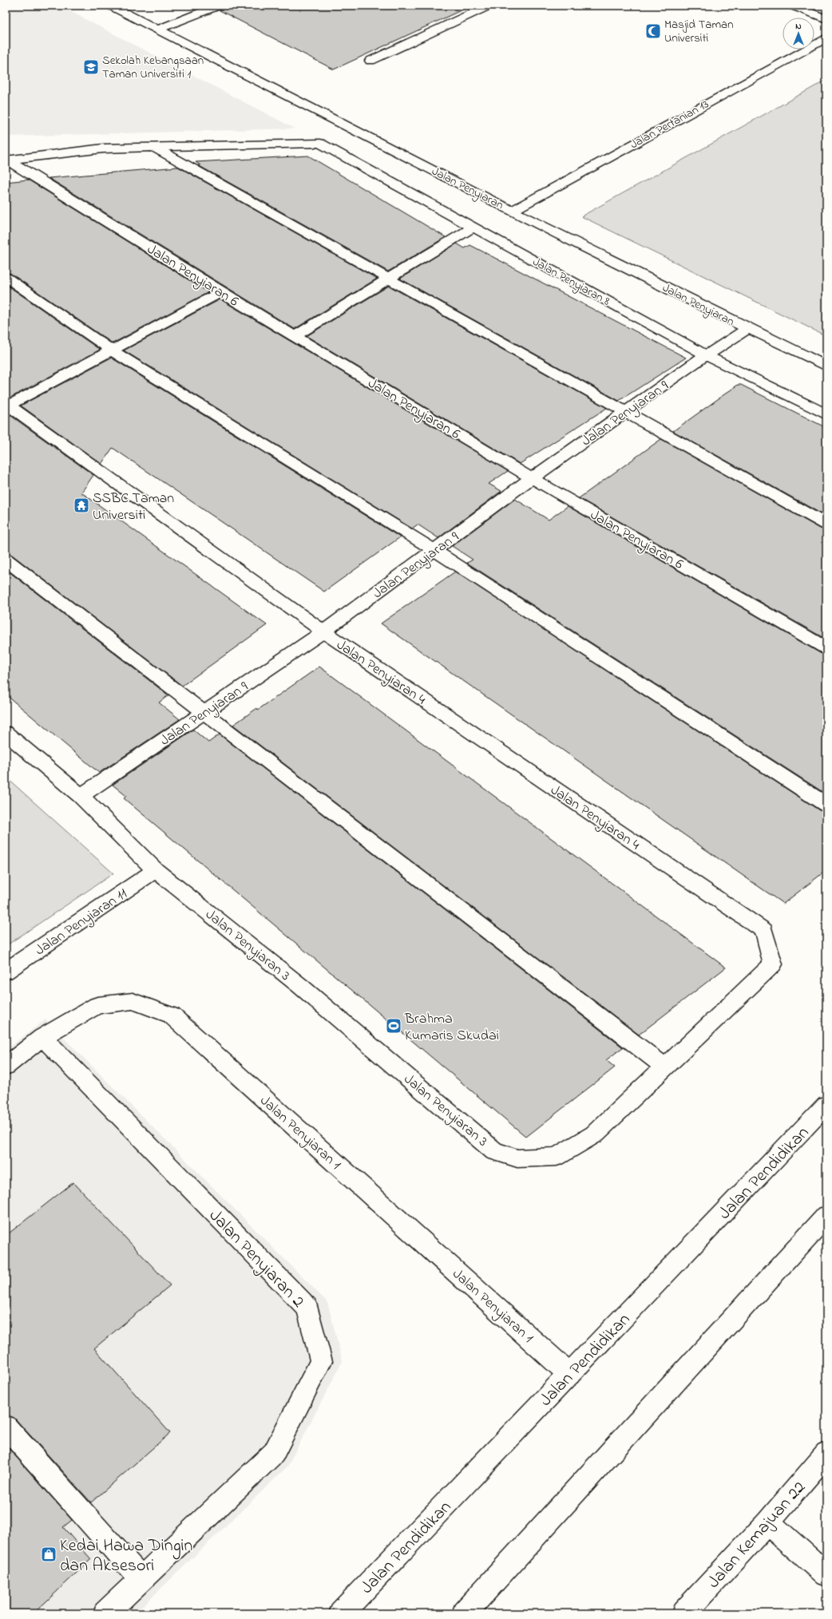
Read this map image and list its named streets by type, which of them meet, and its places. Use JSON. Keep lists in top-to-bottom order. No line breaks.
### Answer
{"streets":{"street":["Jalan Pertanian 13","Jalan Penyiaran","Jalan Penyiaran 6","Jalan Penyiaran 8","Jalan Penyiaran 9","Jalan Penyiaran 4","Jalan Penyiaran 11","Jalan Penyiaran 3","Jalan Penyiaran 1","Jalan Pendidikan","Jalan Penyiaran 2","Jalan Kemajuan 22"]},"crossings":[["Jalan Pertanian 13","Jalan Penyiaran"],["Jalan Penyiaran","Jalan Penyiaran 9"],["Jalan Penyiaran 6","Jalan Penyiaran 9"],["Jalan Penyiaran 8","Jalan Penyiaran 9"],["Jalan Penyiaran 9","Jalan Penyiaran 4"],["Jalan Penyiaran 9","Jalan Penyiaran 3"],["Jalan Penyiaran 4","Jalan Penyiaran 3"],["Jalan Penyiaran 11","Jalan Penyiaran 3"],["Jalan Penyiaran 1","Jalan Pendidikan"],["Jalan Penyiaran 1","Jalan Penyiaran 2"]],"places":{"mosque":["Masjid Taman Universiti"],"school or university":["Sekolah Kebangsaan Taman Universiti 1"],"temple":["SSBC Taman Universiti"],"sports":["Brahma Kumaris Skudai"],"shop":["Kedai Hawa Dingin dan Aksesori"]},"north":"top"}
